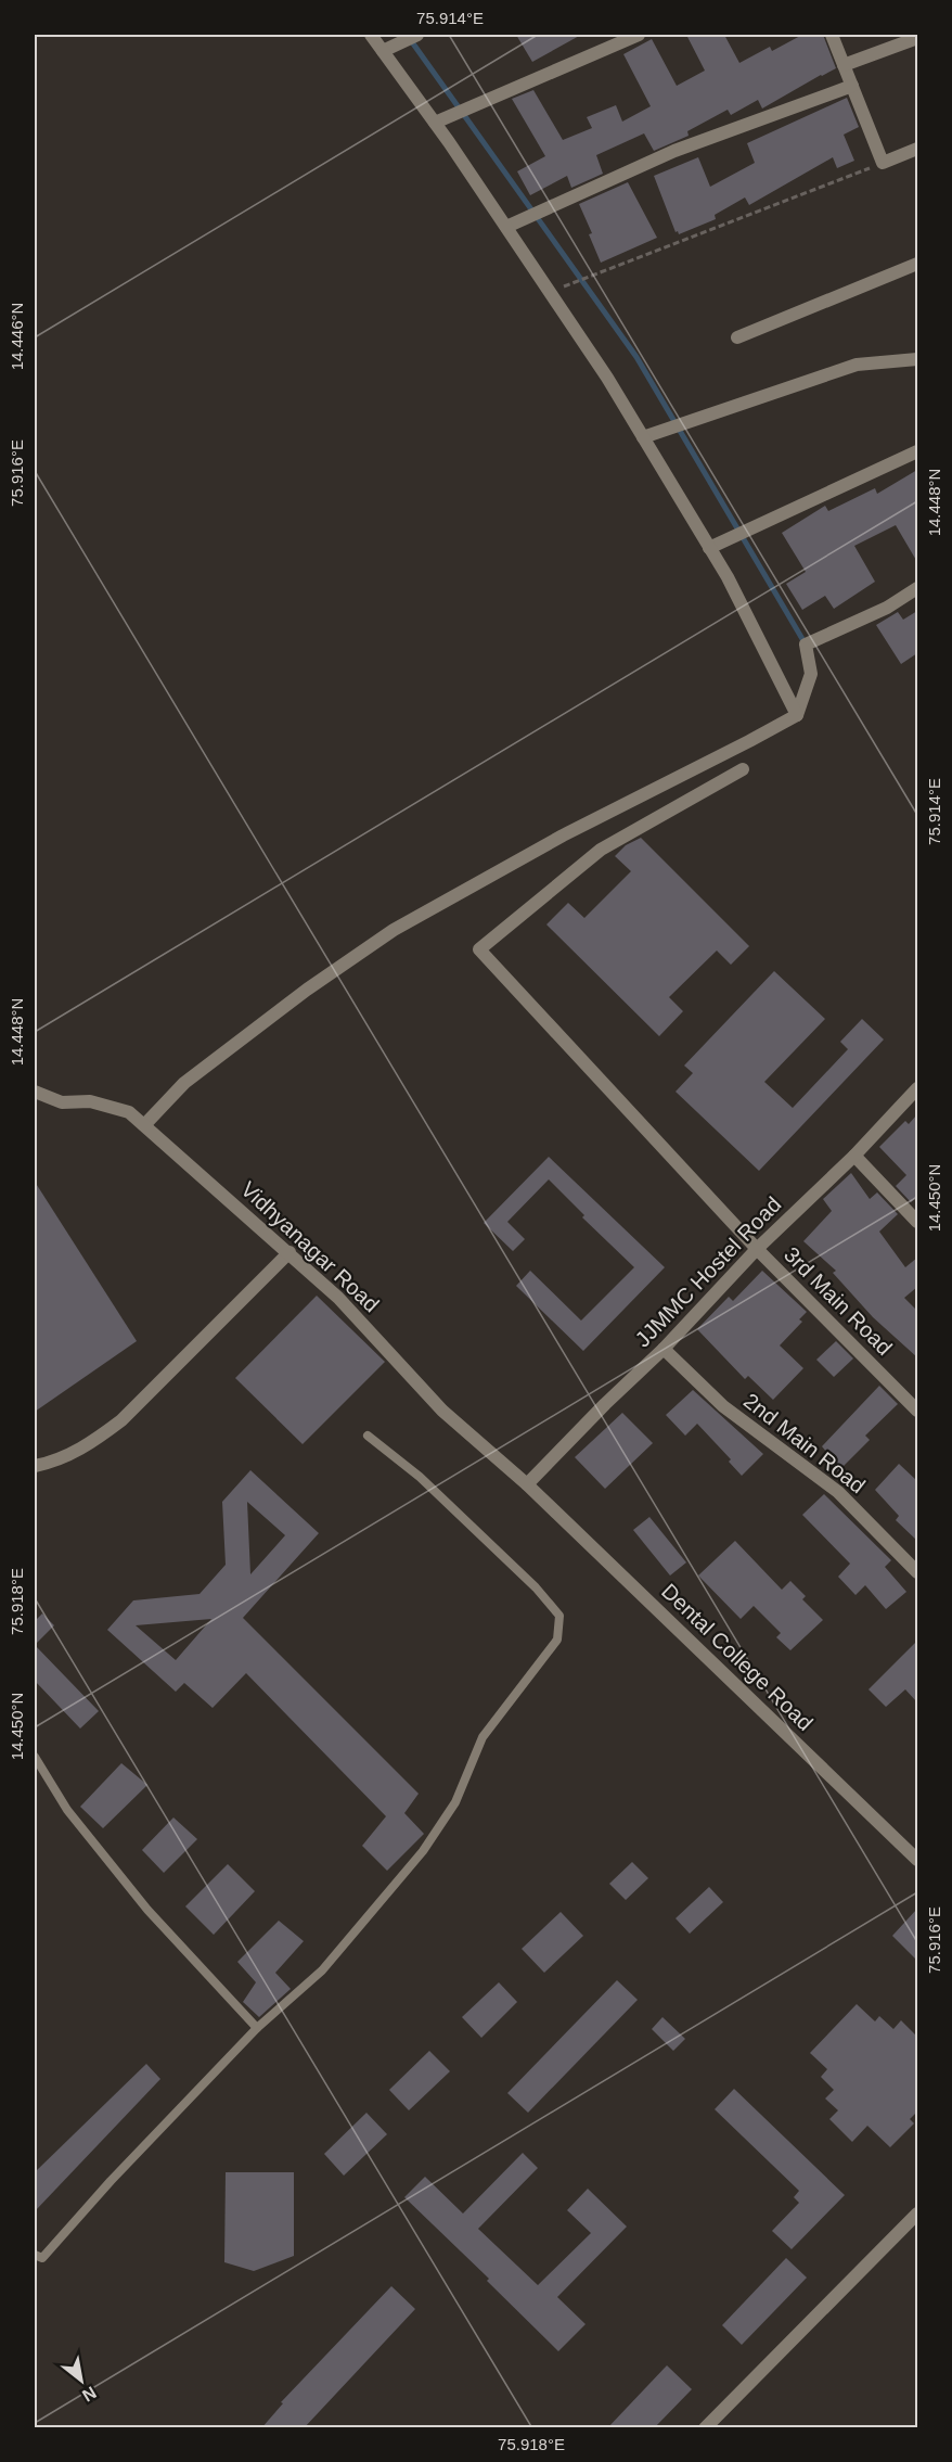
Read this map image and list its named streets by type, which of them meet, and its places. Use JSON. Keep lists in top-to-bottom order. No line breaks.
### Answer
{"streets":{"street":["Vidhyanagar Road","JJMMC Hostel Road","3rd Main Road","2nd Main Road","Dental College Road"]},"crossings":[["Vidhyanagar Road","JJMMC Hostel Road"],["Vidhyanagar Road","Dental College Road"],["JJMMC Hostel Road","3rd Main Road"],["JJMMC Hostel Road","2nd Main Road"],["JJMMC Hostel Road","Dental College Road"]],"north":"bottom right","coordinates":["75.914°E","14.446°N","75.916°E","14.448°N","14.450°N","75.918°E"]}
